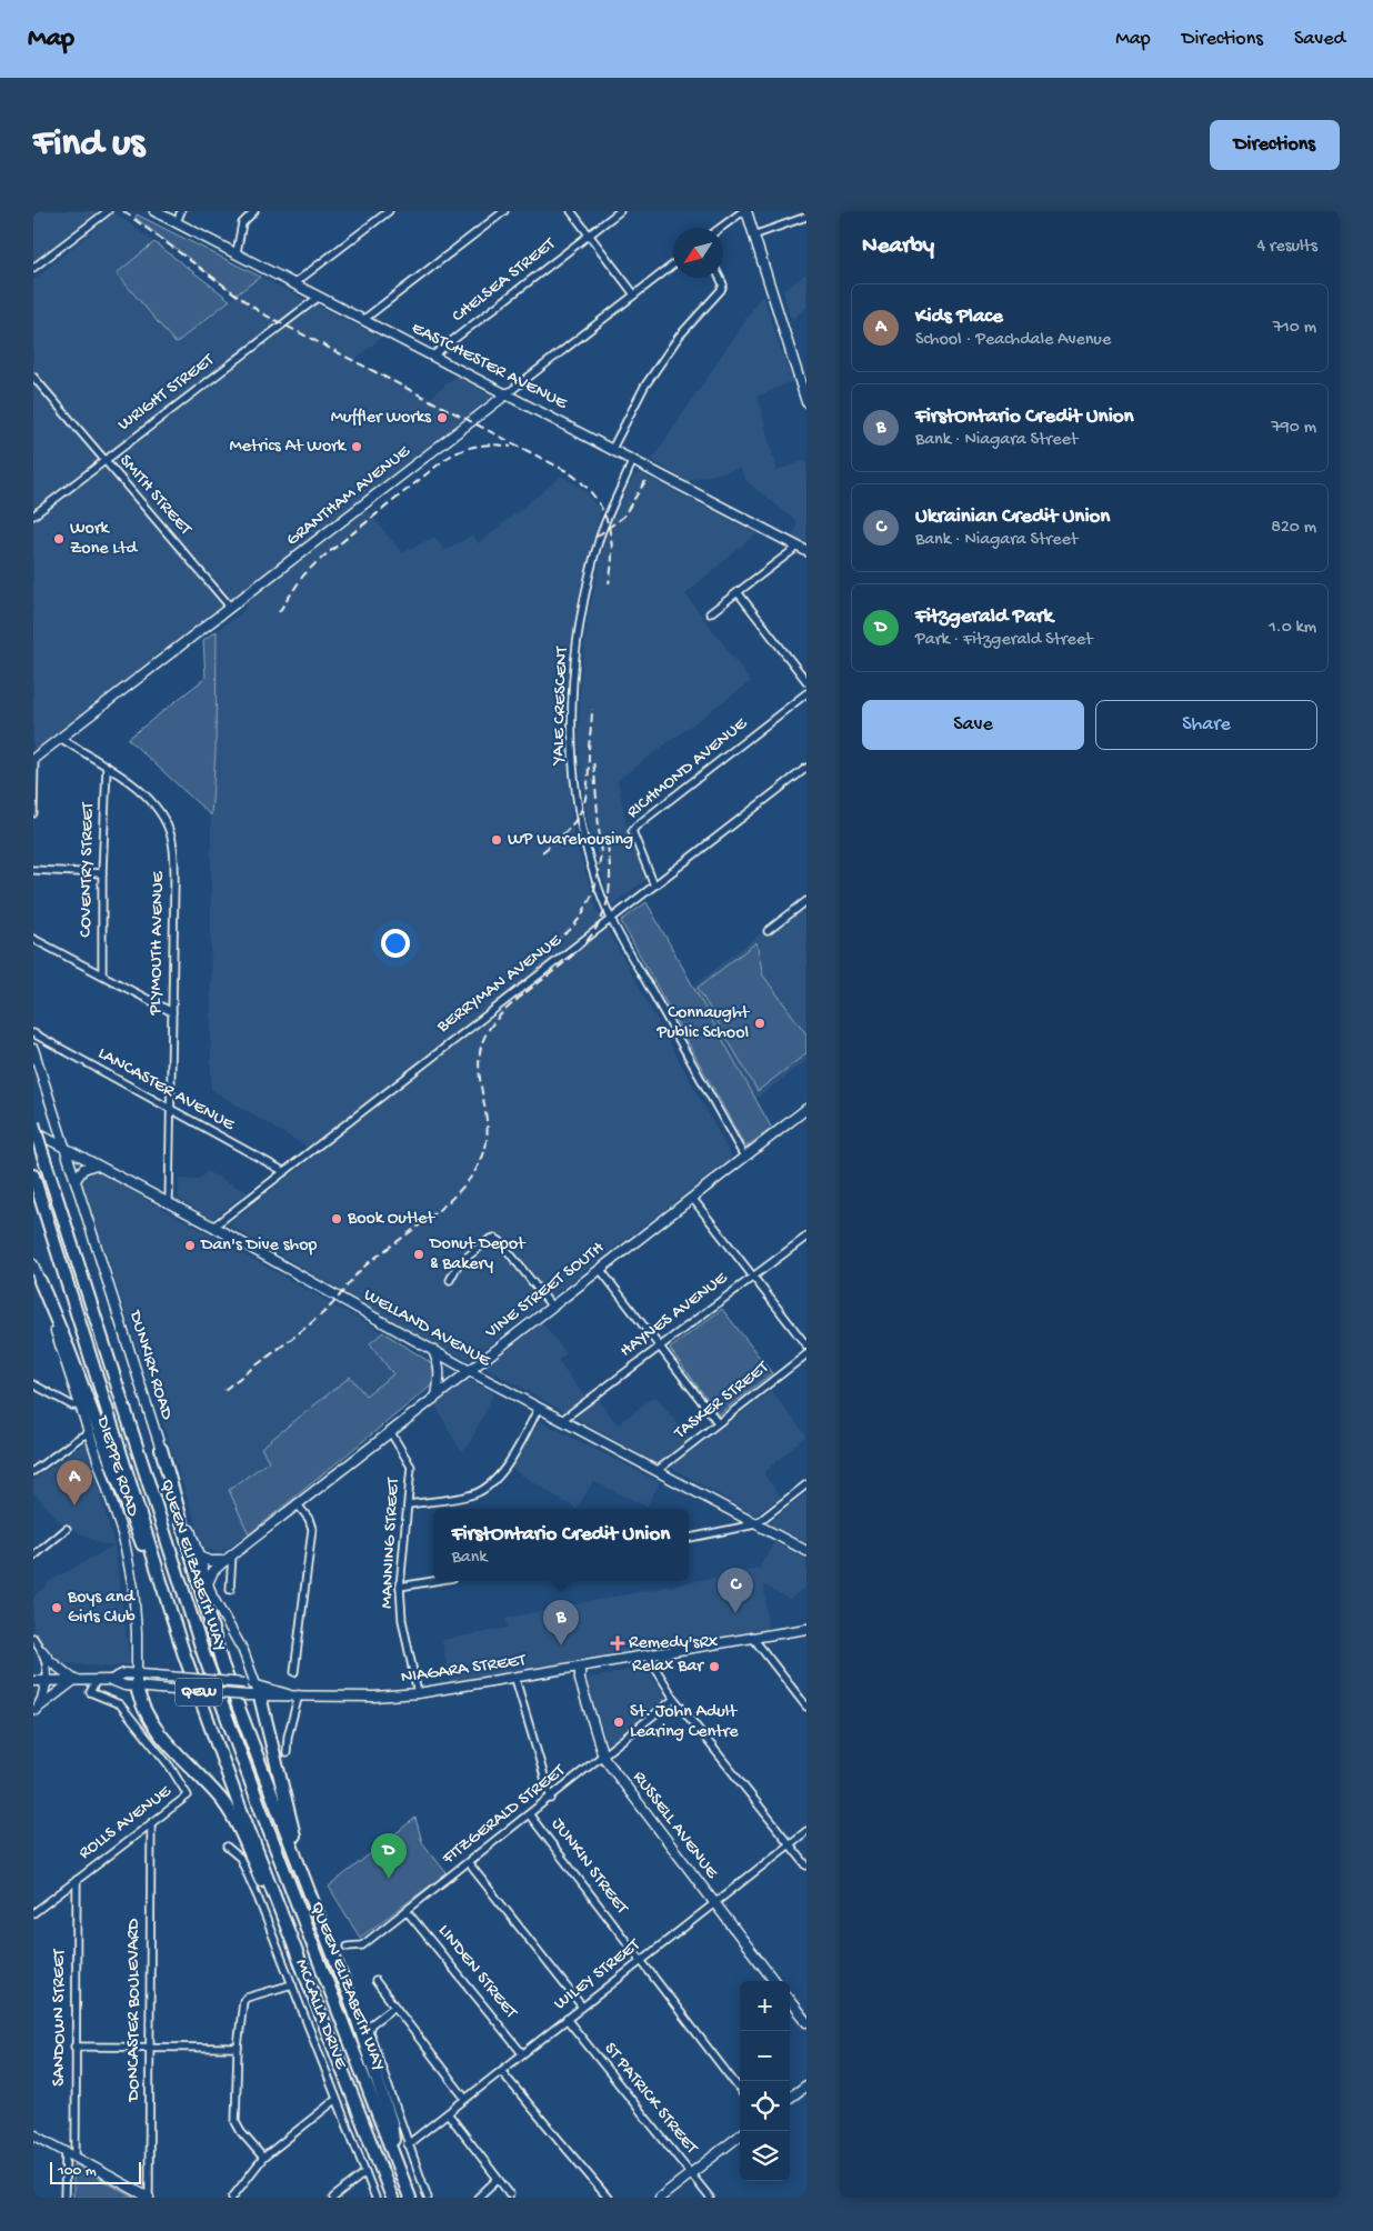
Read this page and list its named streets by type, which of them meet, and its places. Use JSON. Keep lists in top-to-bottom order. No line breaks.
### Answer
{"streets":{"highway":["QUEEN ELIZABETH WAY","QEW"],"street":["CHELSEA STREET","EASTCHESTER AVENUE","WRIGHT STREET","SMITH STREET","GRANTHAM AVENUE","YALE CRESCENT","RICHMOND AVENUE","COVENTRY STREET","PLYMOUTH AVENUE","BERRYMAN AVENUE","LANCASTER AVENUE","VINE STREET SOUTH","HAYNES AVENUE","WELLAND AVENUE","DUNKIRK ROAD","TASKER STREET","DIEPPE ROAD","MANNING STREET","NIAGARA STREET","FITZGERALD STREET","ROLLS AVENUE","RUSSELL AVENUE","JUNKIN STREET","LINDEN STREET","WILEY STREET","DONCASTER BOULEVARD","MCCALLA DRIVE","SANDOWN STREET","ST PATRICK STREET"]},"crossings":[["CHELSEA STREET","EASTCHESTER AVENUE"],["EASTCHESTER AVENUE","WRIGHT STREET"],["EASTCHESTER AVENUE","GRANTHAM AVENUE"],["EASTCHESTER AVENUE","YALE CRESCENT"],["WRIGHT STREET","SMITH STREET"],["SMITH STREET","GRANTHAM AVENUE"],["GRANTHAM AVENUE","PLYMOUTH AVENUE"],["YALE CRESCENT","BERRYMAN AVENUE"],["YALE CRESCENT","VINE STREET SOUTH"],["RICHMOND AVENUE","BERRYMAN AVENUE"],["COVENTRY STREET","PLYMOUTH AVENUE"],["PLYMOUTH AVENUE","LANCASTER AVENUE"],["PLYMOUTH AVENUE","WELLAND AVENUE"],["BERRYMAN AVENUE","LANCASTER AVENUE"],["BERRYMAN AVENUE","WELLAND AVENUE"],["VINE STREET SOUTH","WELLAND AVENUE"],["VINE STREET SOUTH","DUNKIRK ROAD"],["VINE STREET SOUTH","MANNING STREET"],["HAYNES AVENUE","WELLAND AVENUE"],["WELLAND AVENUE","DUNKIRK ROAD"],["WELLAND AVENUE","TASKER STREET"],["DUNKIRK ROAD","NIAGARA STREET"],["DIEPPE ROAD","NIAGARA STREET"],["MANNING STREET","NIAGARA STREET"],["NIAGARA STREET","ROLLS AVENUE"],["NIAGARA STREET","RUSSELL AVENUE"],["FITZGERALD STREET","RUSSELL AVENUE"],["FITZGERALD STREET","JUNKIN STREET"],["FITZGERALD STREET","LINDEN STREET"],["ROLLS AVENUE","DONCASTER BOULEVARD"],["ROLLS AVENUE","SANDOWN STREET"],["RUSSELL AVENUE","WILEY STREET"],["JUNKIN STREET","WILEY STREET"],["LINDEN STREET","WILEY STREET"],["WILEY STREET","ST PATRICK STREET"]],"places":{"other":["Muffler Works","Metrics At Work","Work Zone Ltd","WP Warehousing","Connaught Public School","Book Outlet","Dan's Dive shop","Donut Depot & Bakery","Boys and Girls Club","Relax Bar","St. John Adult Learing Centre"],"health":["Remedy'sRx"]},"scale_bar":"100 m","north":"bottom left","page":{"header":"Map","nav":["Map","Directions","Saved"],"buttons":["Directions",["Save","Share"]],"title":"Find us","heading":["Nearby","4 results"],"list":[{"mark":"A","name":"Kids Place","note":"School · Peachdale Avenue","value":"710 m"},{"mark":"B","name":"FirstOntario Credit Union","note":"Bank · Niagara Street","value":"790 m"},{"mark":"C","name":"Ukrainian Credit Union","note":"Bank · Niagara Street","value":"820 m"},{"mark":"D","name":"Fitzgerald Park","note":"Park · Fitzgerald Street","value":"1.0 km"}],"pins":["A","C","B","D"],"popup":["FirstOntario Credit Union","Bank"],"map_buttons":["+","−"],"scale":"100 m"}}
